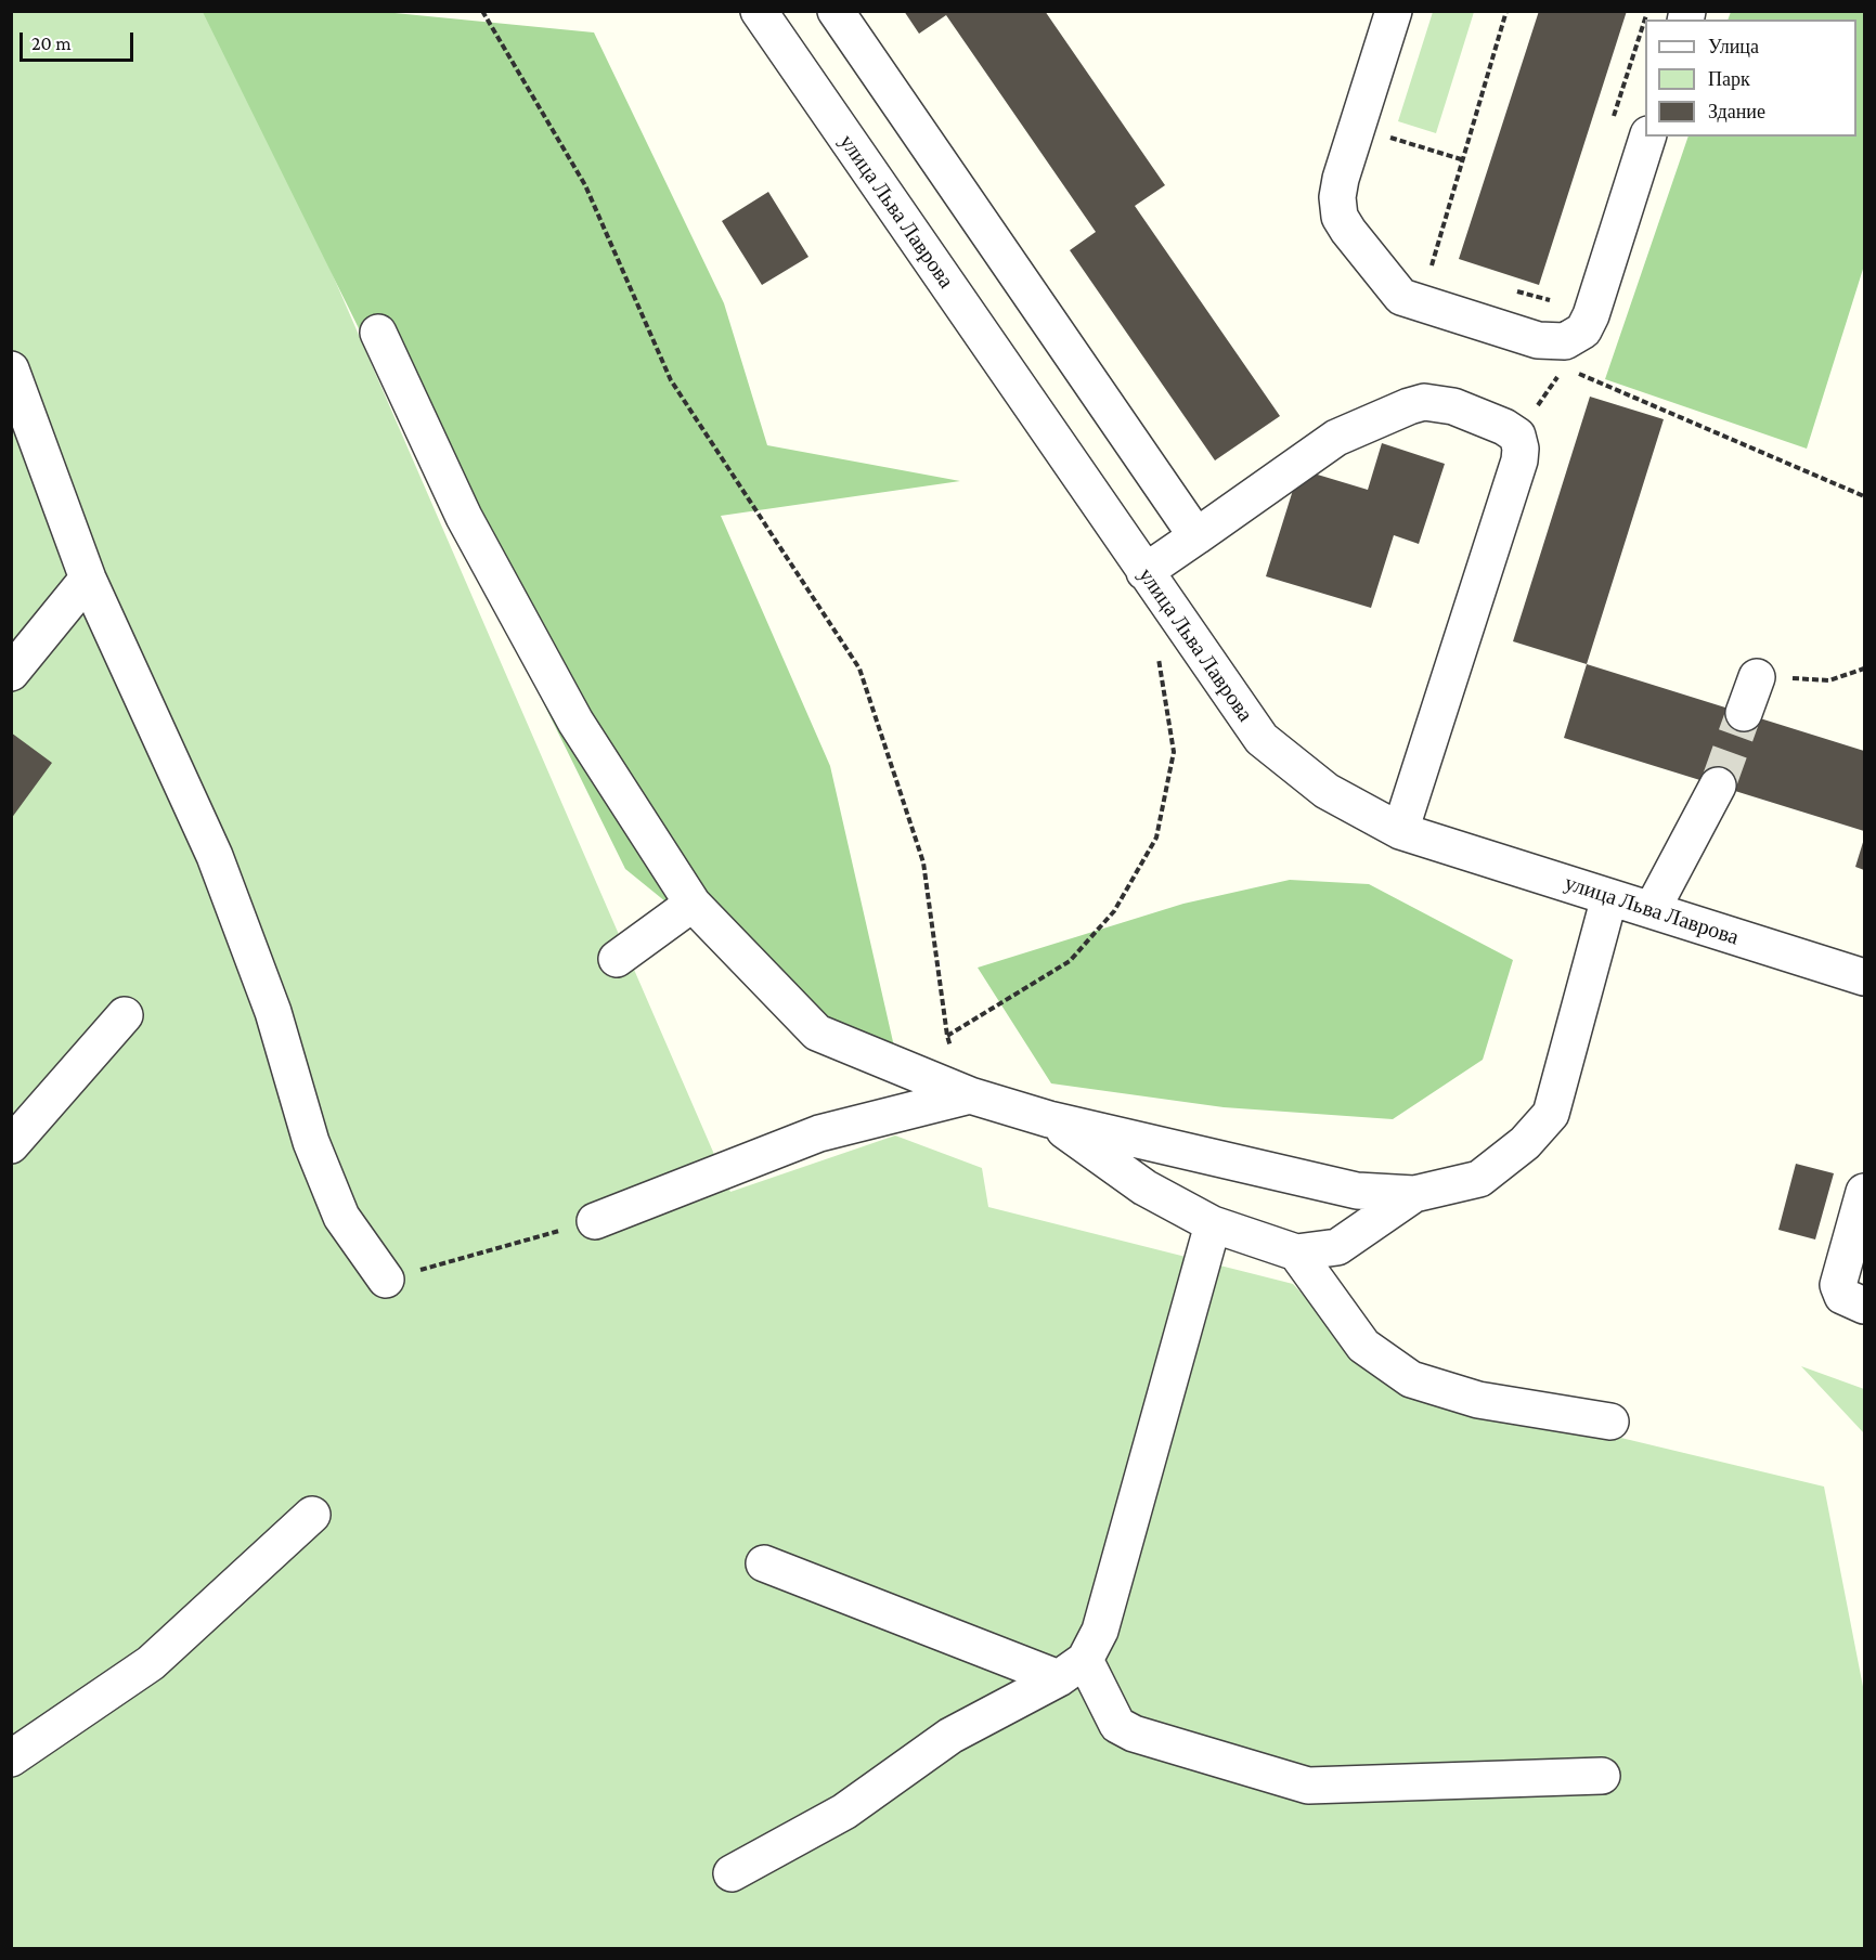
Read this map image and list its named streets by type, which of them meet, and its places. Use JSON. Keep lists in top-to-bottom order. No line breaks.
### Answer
{"streets":{"street":["улица Льва Лаврова"]},"legend":["Улица","Парк","Здание"],"scale_bar":"20 m"}
